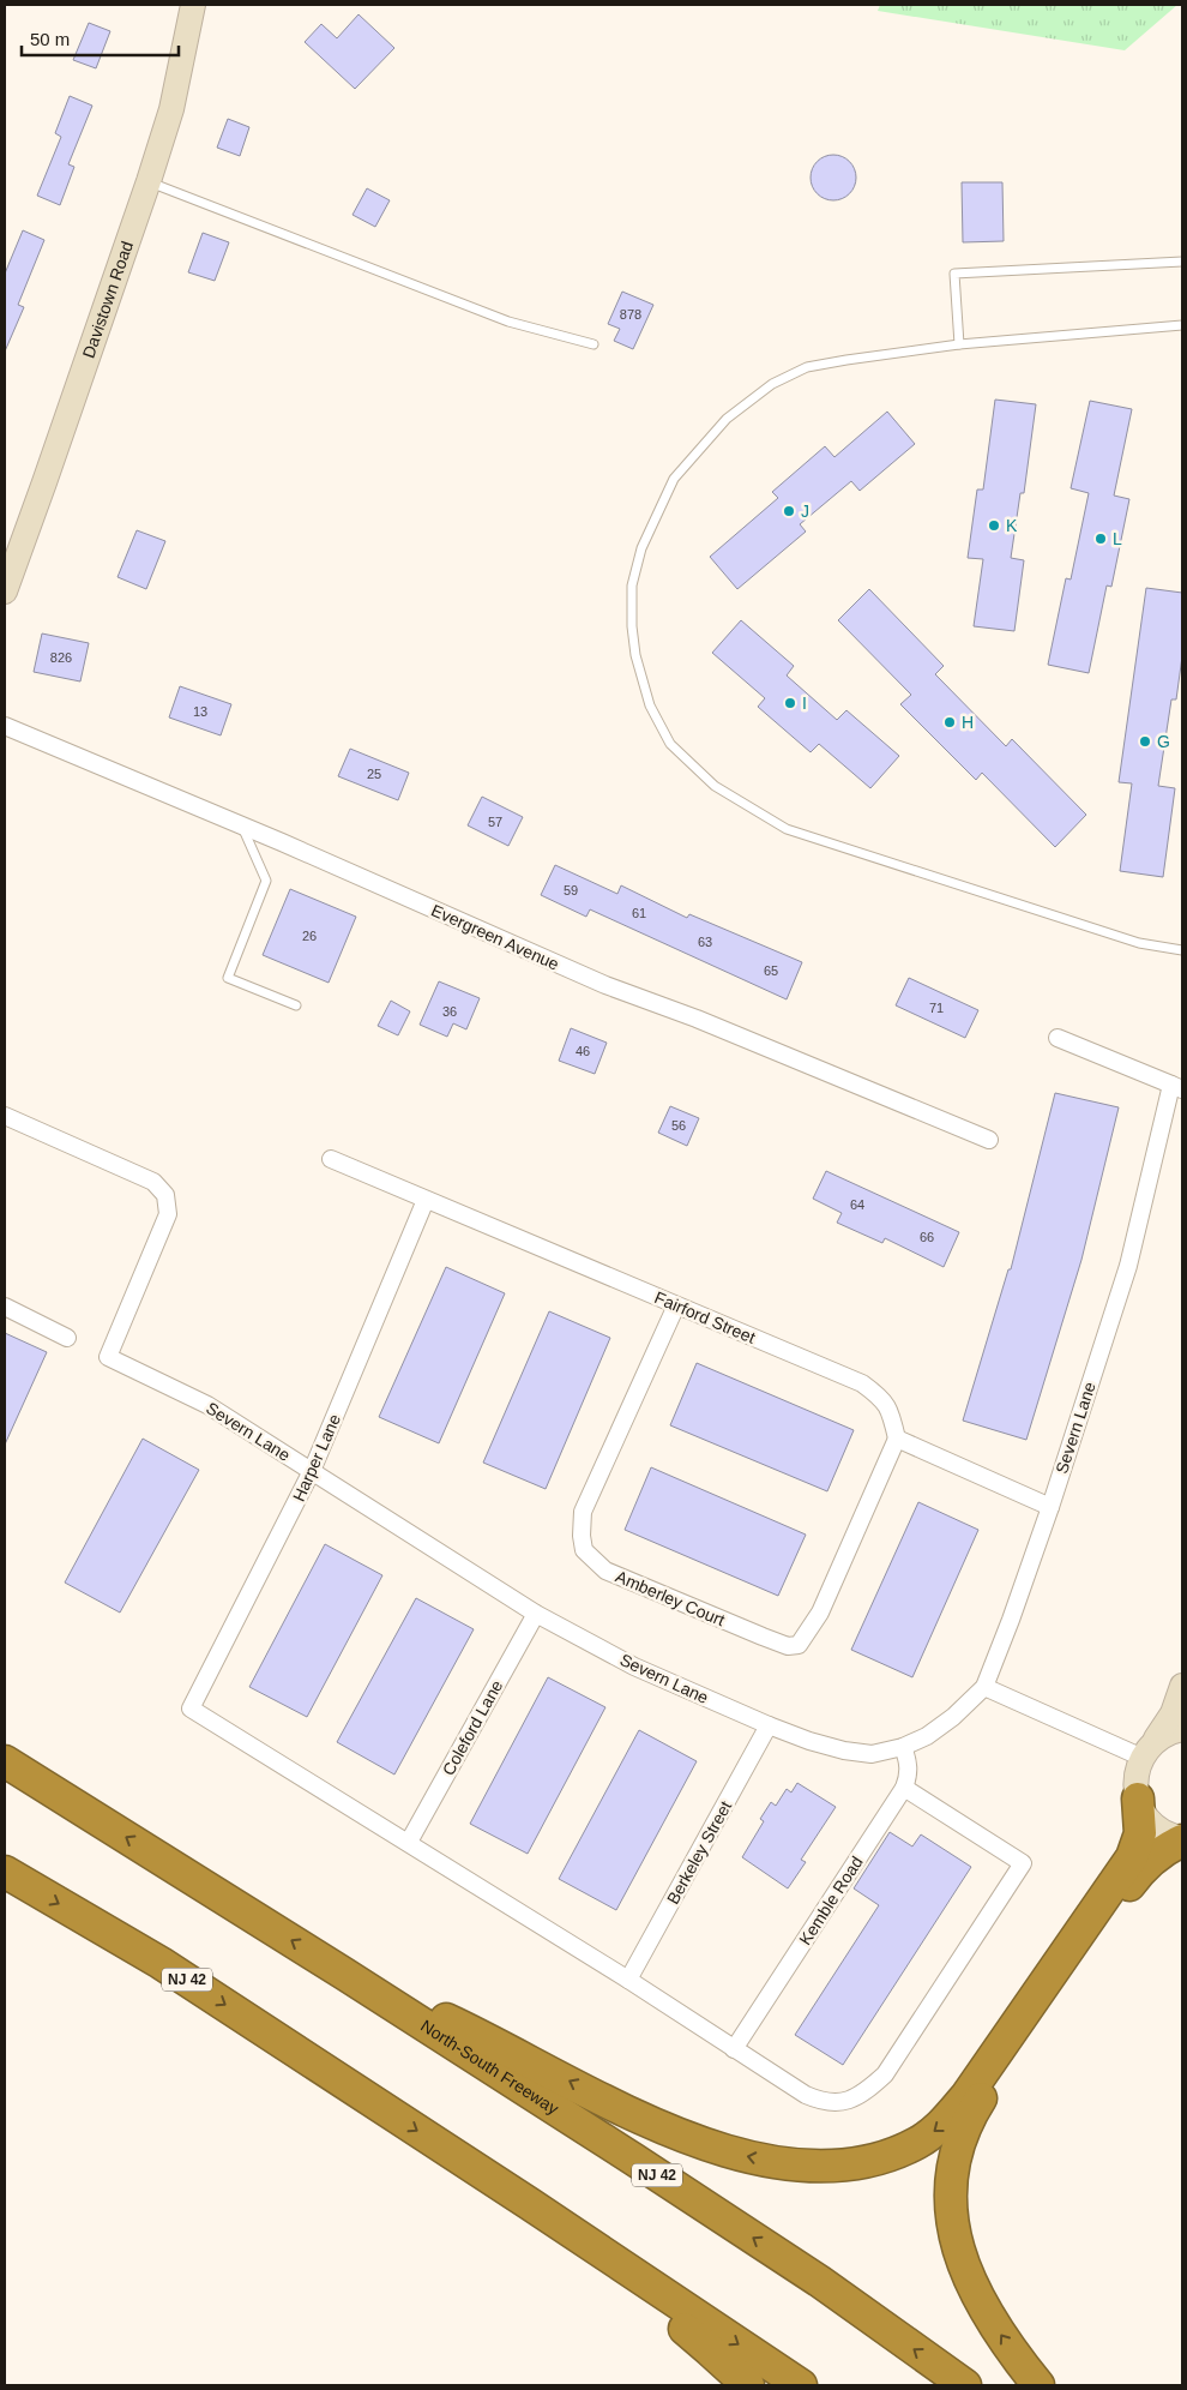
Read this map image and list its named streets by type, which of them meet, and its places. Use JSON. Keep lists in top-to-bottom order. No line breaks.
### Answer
{"streets":{"highway":["NJ 42","North-South Freeway"],"street":["Davistown Road","Evergreen Avenue","Fairford Street","Severn Lane","Harper Lane","Amberley Court","Coleford Lane","Berkeley Street","Kemble Road"]},"crossings":[["Fairford Street","Harper Lane"],["Fairford Street","Amberley Court"],["Severn Lane","Harper Lane"],["Severn Lane","Coleford Lane"],["Severn Lane","Berkeley Street"],["Severn Lane","Kemble Road"],["Harper Lane","Coleford Lane"]],"places":["J","K","L","I","H","G"],"house_numbers":["878","826","13","25","57","59","61","26","63","65","71","36","46","56","64","66"],"scale_bar":"50 m"}
